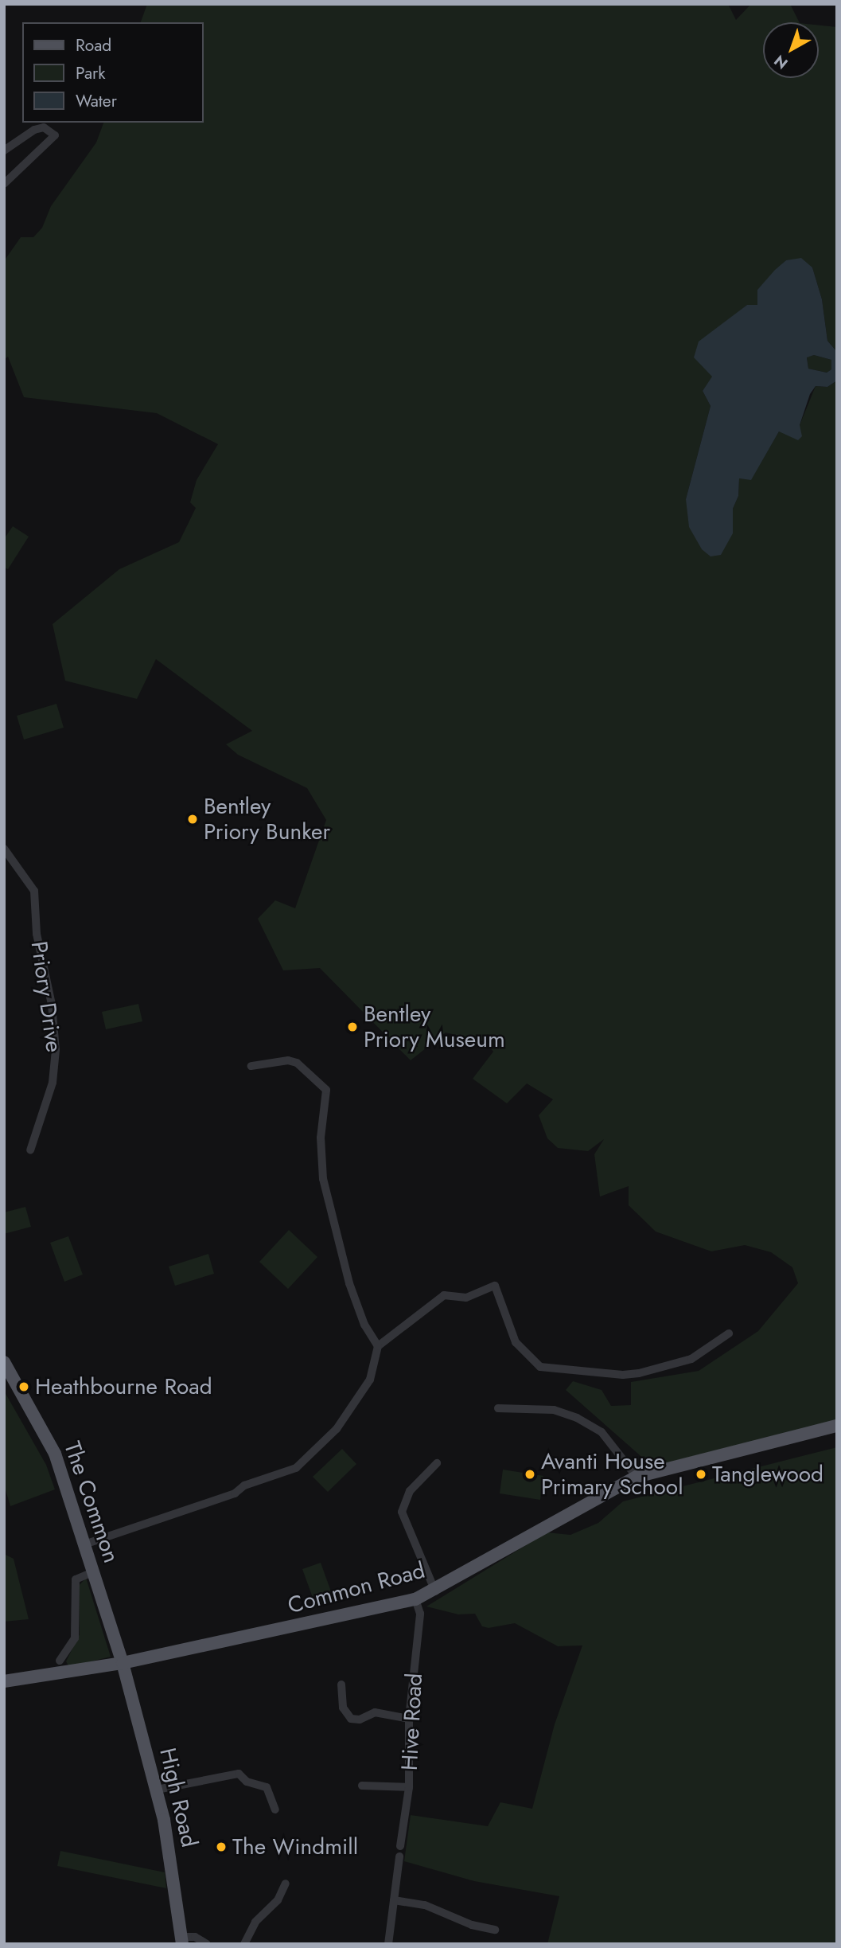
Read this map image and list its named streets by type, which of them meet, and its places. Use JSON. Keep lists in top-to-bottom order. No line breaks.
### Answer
{"streets":{"main road":["The Common","Common Road","High Road"],"street":["Priory Drive","Hive Road"]},"crossings":[["The Common","Common Road"],["The Common","High Road"],["Common Road","Hive Road"],["Common Road","High Road"]],"places":["Bentley Priory Bunker","Bentley Priory Museum","Heathbourne Road","Avanti House Primary School","Tanglewood","The Windmill"],"legend":["Road","Park","Water"],"north":"bottom left"}
